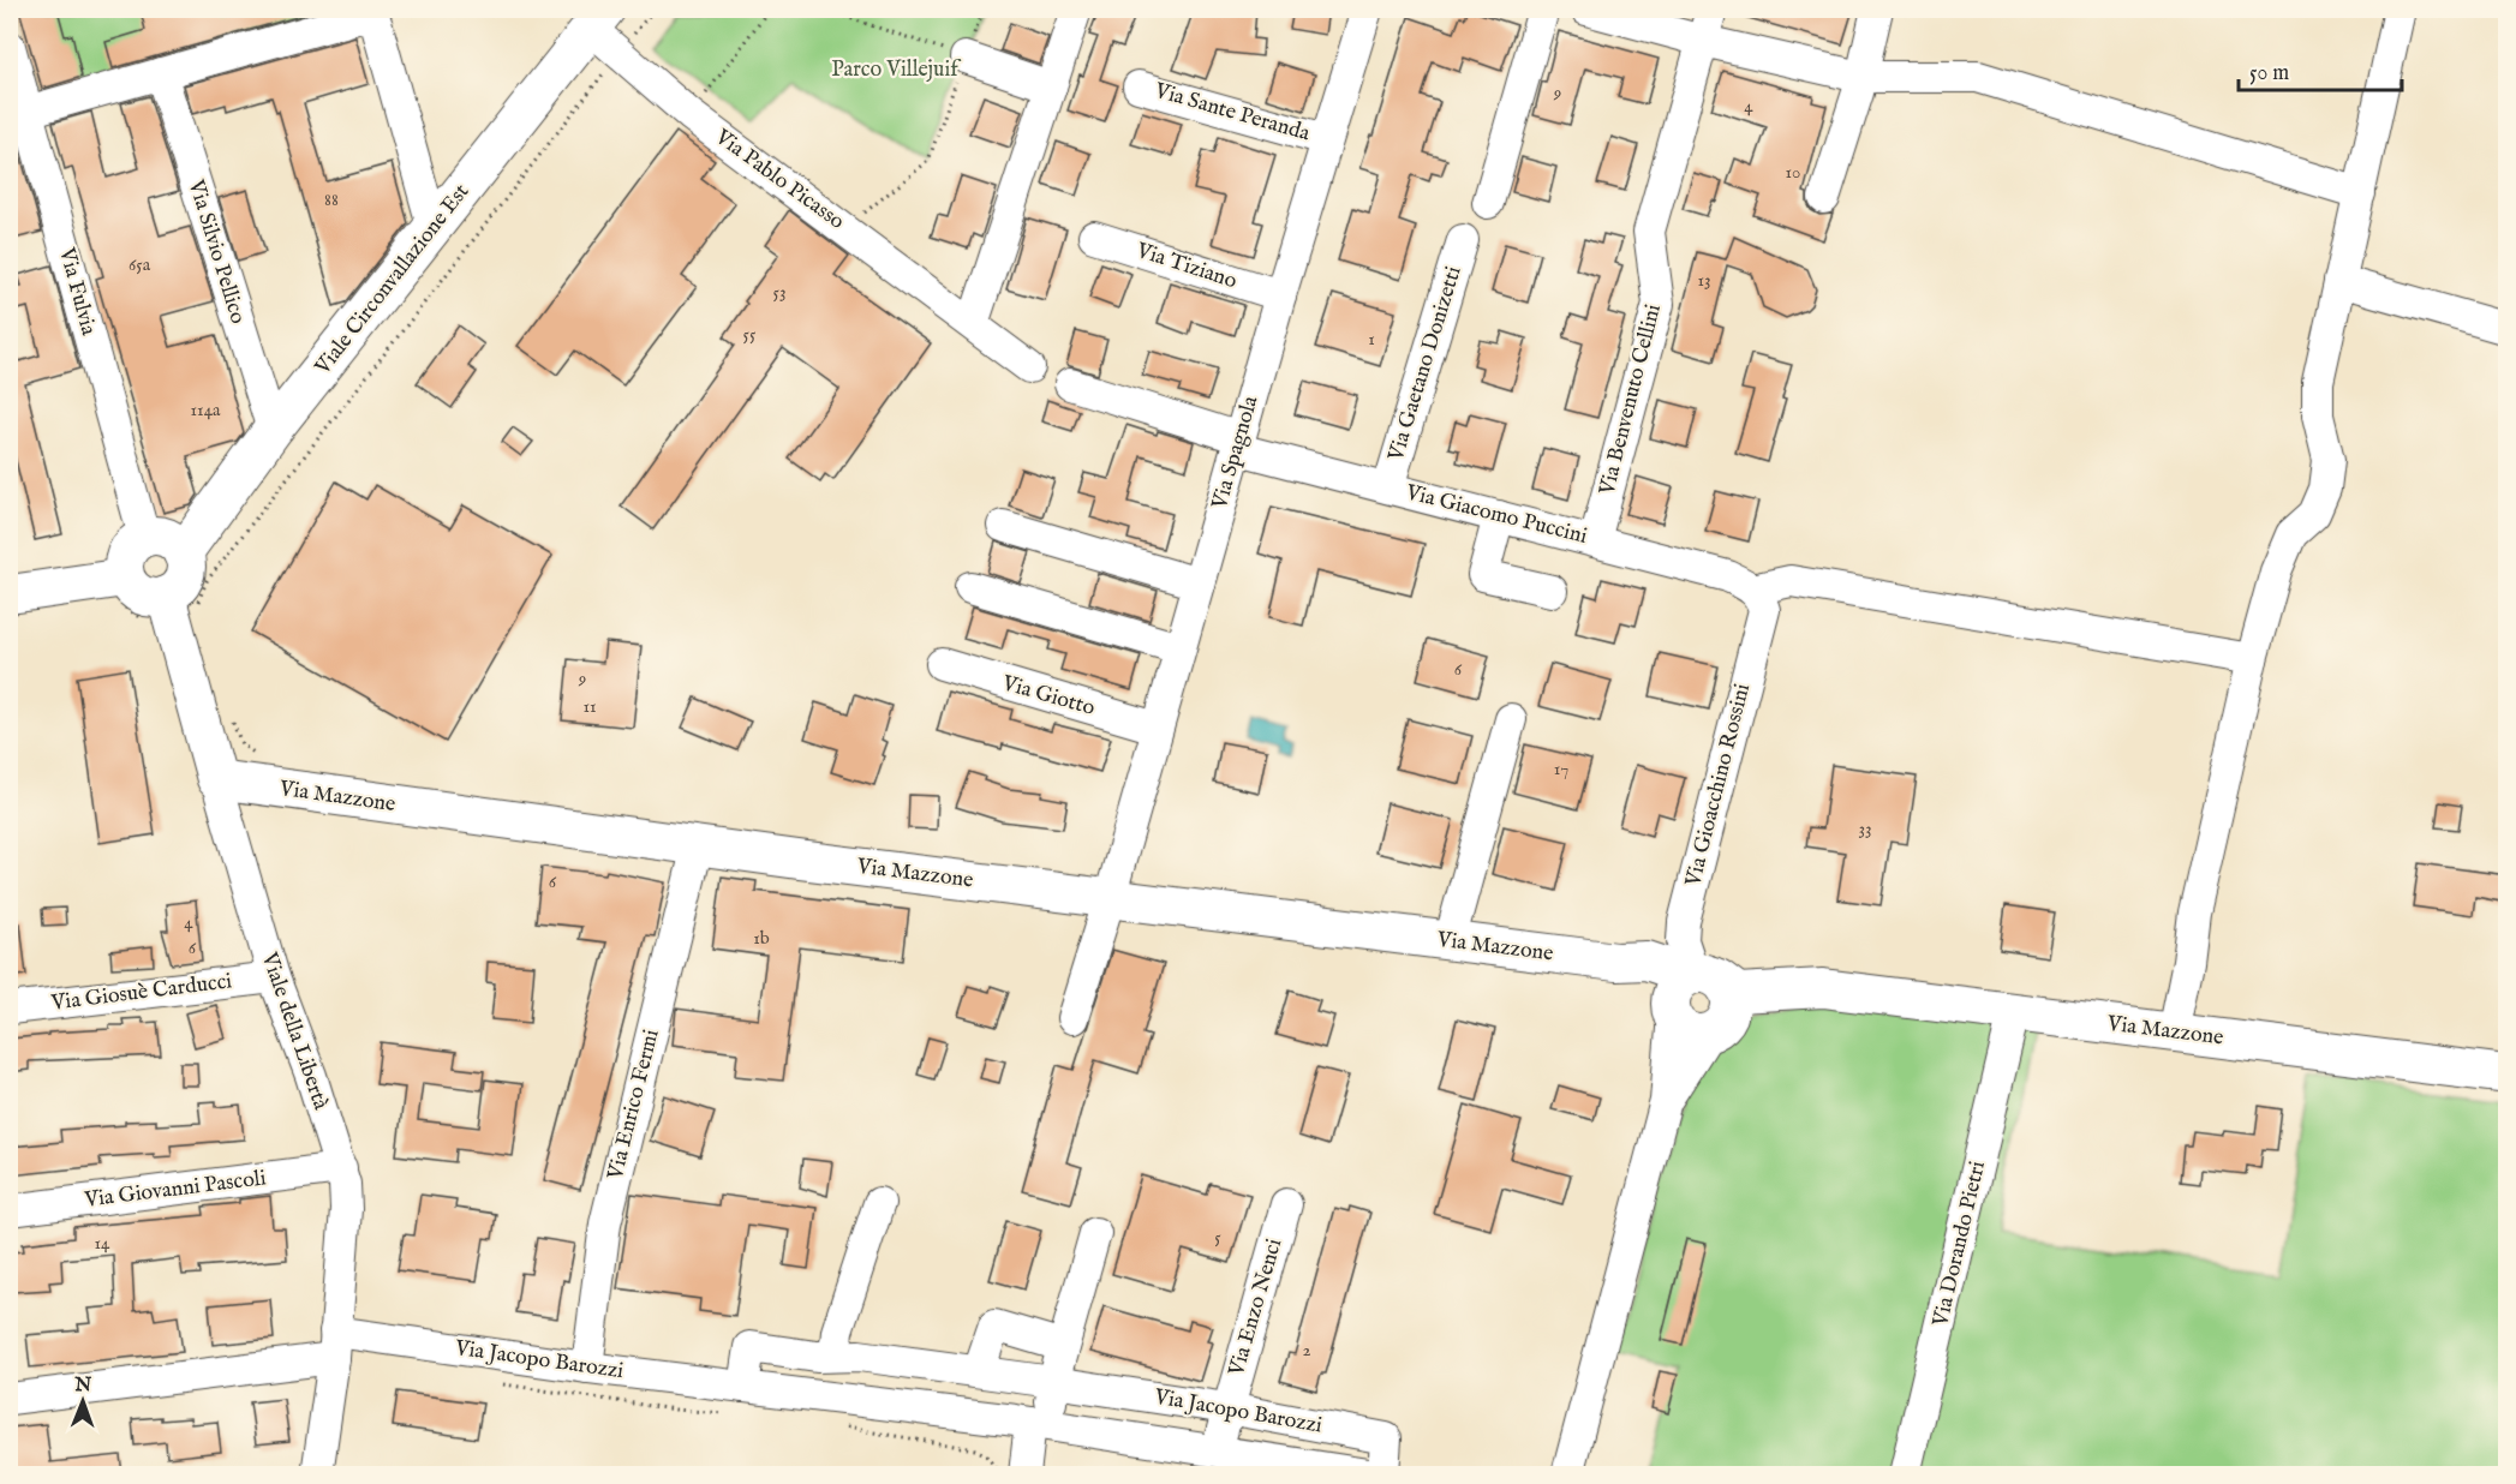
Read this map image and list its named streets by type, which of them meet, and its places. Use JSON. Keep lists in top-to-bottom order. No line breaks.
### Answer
{"streets":{"main road":["Viale Circonvallazione Est","Via Mazzone","Viale della Libertà"],"street":["Via Sante Peranda","Via Pablo Picasso","Via Silvio Pellico","Via Tiziano","Via Fulvia","Via Gaetano Donizetti","Via Benvenuto Cellini","Via Spagnola","Via Giacomo Puccini","Via Giotto","Via Gioacchino Rossini","Via Giosuè Carducci","Via Enrico Fermi","Via Giovanni Pascoli","Via Dorando Pietri","Via Enzo Nenci","Via Jacopo Barozzi"]},"crossings":[["Via Sante Peranda","Via Spagnola"],["Via Pablo Picasso","Viale Circonvallazione Est"],["Via Silvio Pellico","Viale Circonvallazione Est"],["Via Tiziano","Via Spagnola"],["Viale Circonvallazione Est","Via Fulvia"],["Viale Circonvallazione Est","Viale della Libertà"],["Via Fulvia","Viale della Libertà"],["Via Gaetano Donizetti","Via Giacomo Puccini"],["Via Benvenuto Cellini","Via Giacomo Puccini"],["Via Spagnola","Via Giacomo Puccini"],["Via Spagnola","Via Giotto"],["Via Spagnola","Via Mazzone"],["Via Giacomo Puccini","Via Gioacchino Rossini"],["Via Gioacchino Rossini","Via Mazzone"],["Via Mazzone","Viale della Libertà"],["Via Mazzone","Via Enrico Fermi"],["Via Mazzone","Via Dorando Pietri"],["Via Giosuè Carducci","Viale della Libertà"],["Viale della Libertà","Via Giovanni Pascoli"],["Viale della Libertà","Via Jacopo Barozzi"],["Via Enrico Fermi","Via Jacopo Barozzi"],["Via Enzo Nenci","Via Jacopo Barozzi"]],"parks":["Parco Villejuif"],"house_numbers":["9","4","10","88","65a","13","53","55","1","114a","6","9","11","17","33","6","4","1b","6","5","14","2"],"scale_bar":"50 m","north":"top"}
